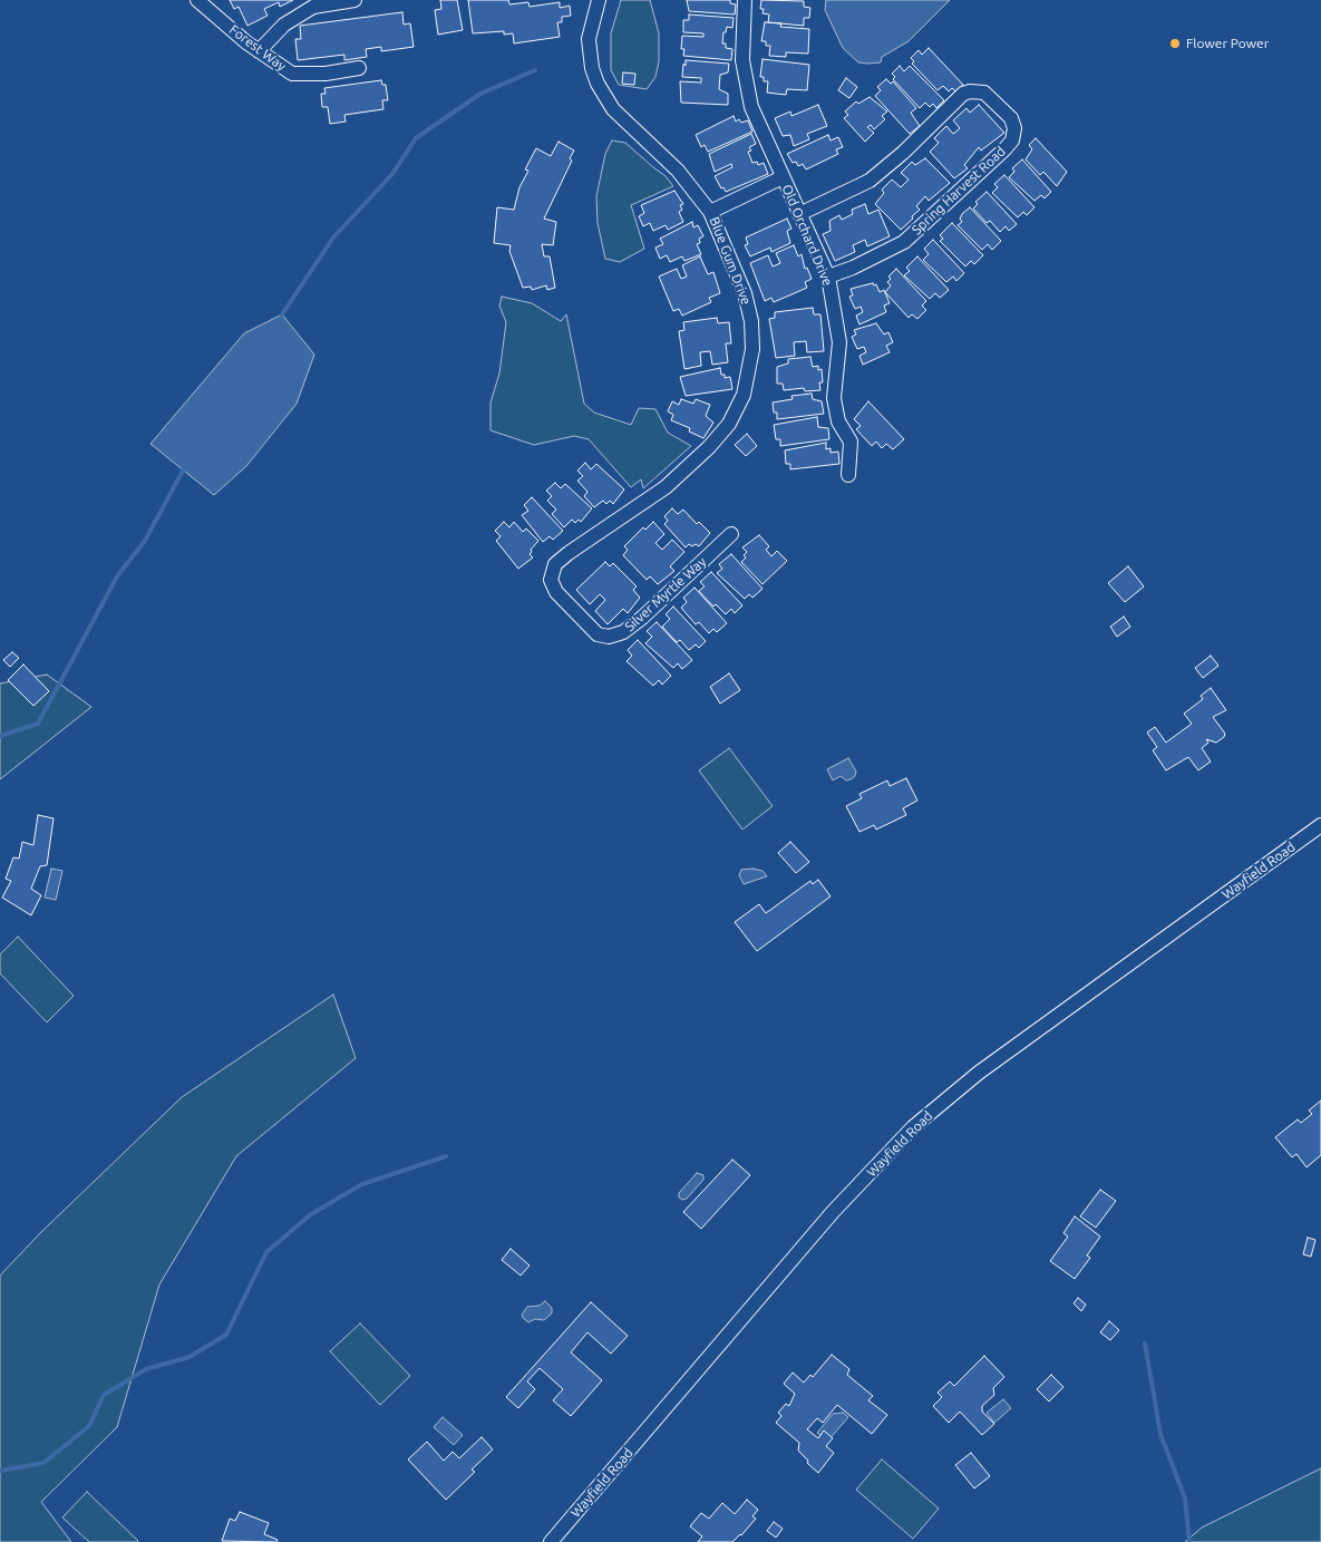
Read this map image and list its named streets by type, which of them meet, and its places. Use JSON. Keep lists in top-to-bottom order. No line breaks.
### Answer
{"streets":{"street":["Forest Way","Spring Harvest Road","Old Orchard Drive","Blue Gum Drive","Silver Myrtle Way","Wayfield Road"]},"crossings":[["Spring Harvest Road","Old Orchard Drive"],["Blue Gum Drive","Silver Myrtle Way"]],"places":["Flower Power"]}
